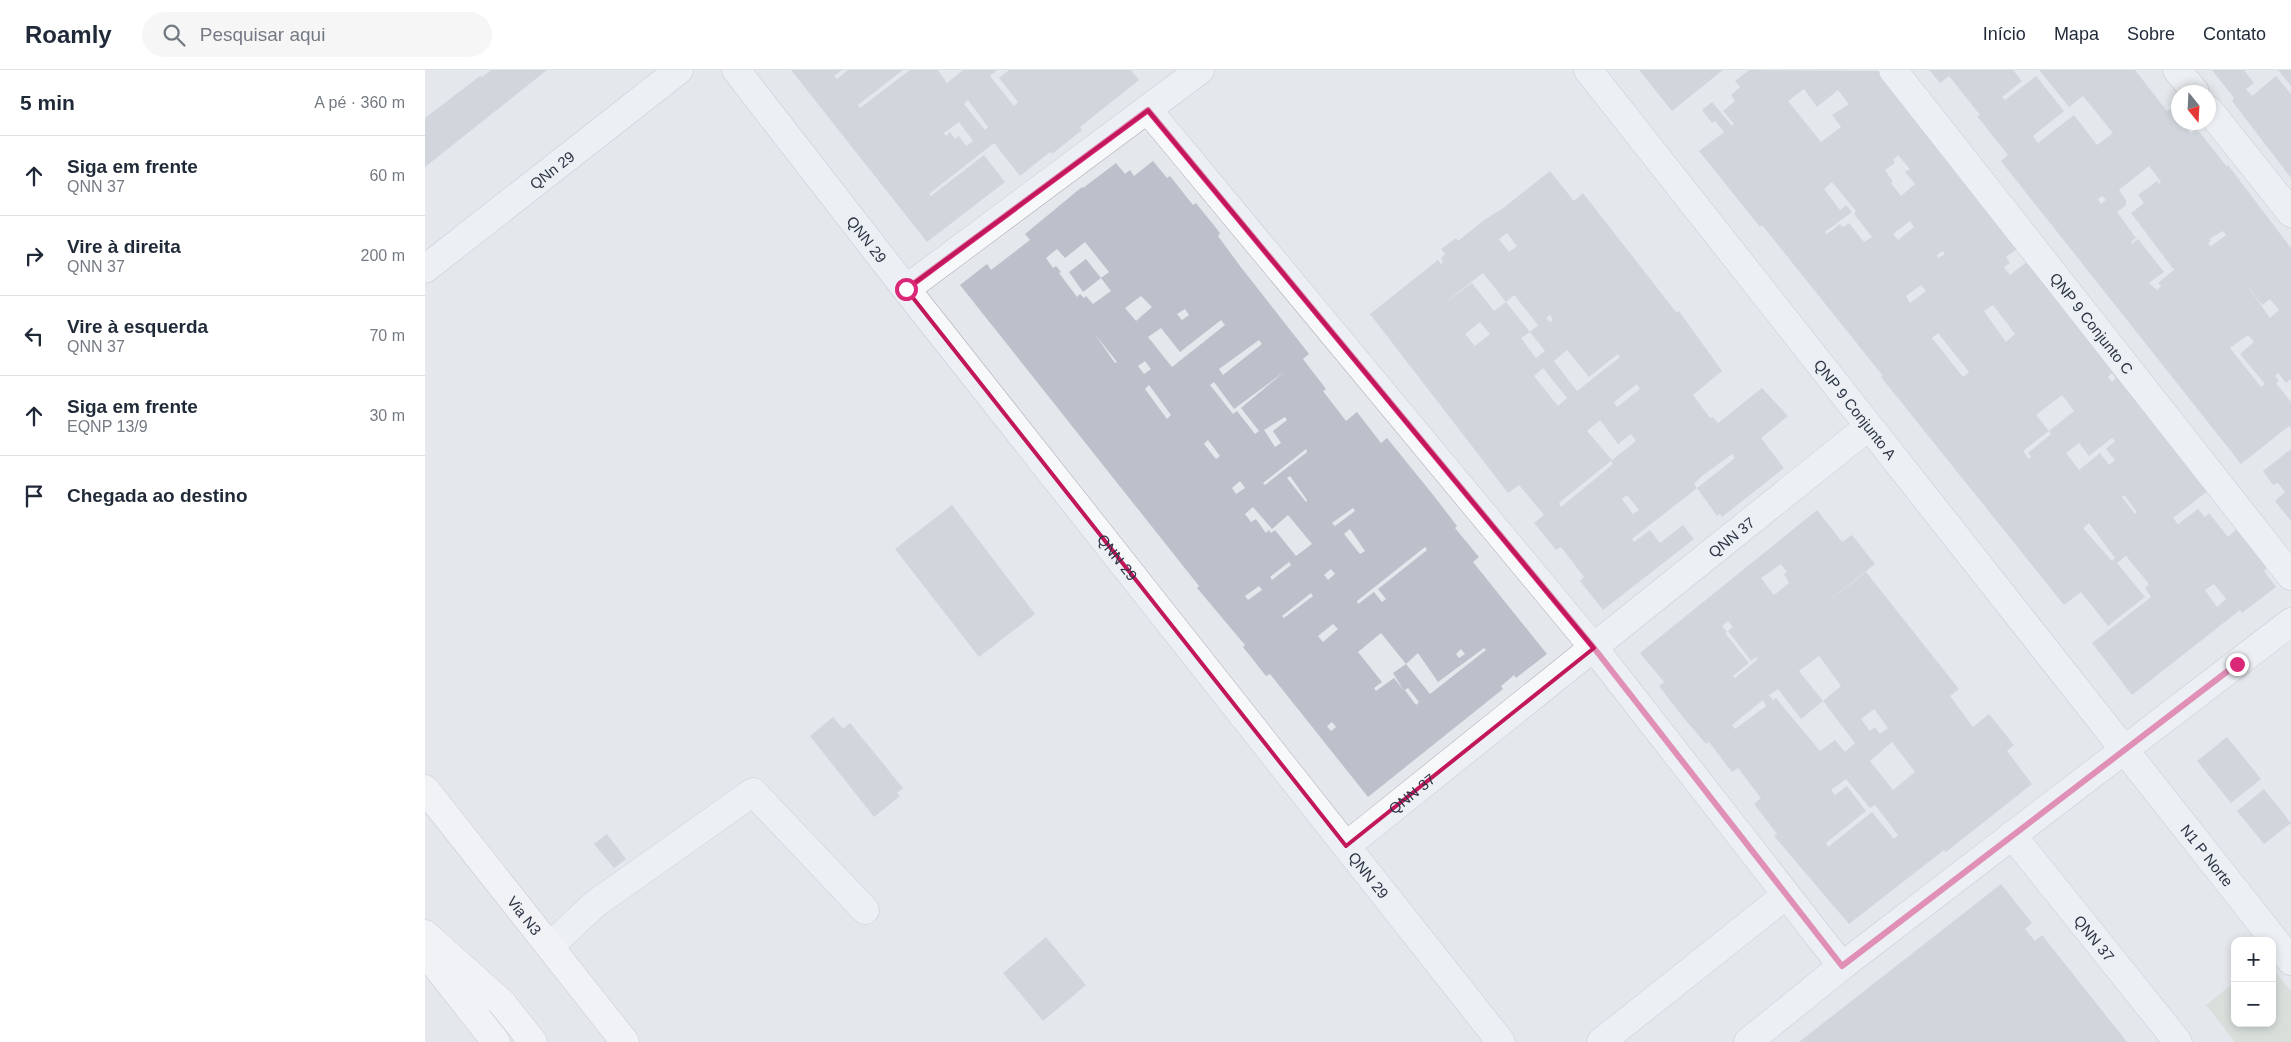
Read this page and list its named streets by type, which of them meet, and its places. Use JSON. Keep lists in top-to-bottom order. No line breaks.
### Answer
{"streets":{"main road":["Via N3"],"street":["QNn 29","QNN 29","QNP 9 Conjunto C","QNP 9 Conjunto A","QNN 37","N1 P Norte"]},"crossings":[["QNN 29","QNN 37"],["QNP 9 Conjunto A","QNN 37"],["QNP 9 Conjunto A","N1 P Norte"]],"north":"bottom","page":{"header":"Roamly","search":"Pesquisar aqui","nav":["Início","Mapa","Sobre","Contato"],"heading":["5 min","A pé · 360 m"],"list":[["Siga em frente","QNN 37","60 m"],["Vire à direita","QNN 37","200 m"],["Vire à esquerda","QNN 37","70 m"],["Siga em frente","EQNP 13/9","30 m"],"Chegada ao destino"],"map_buttons":["+","−"]}}
